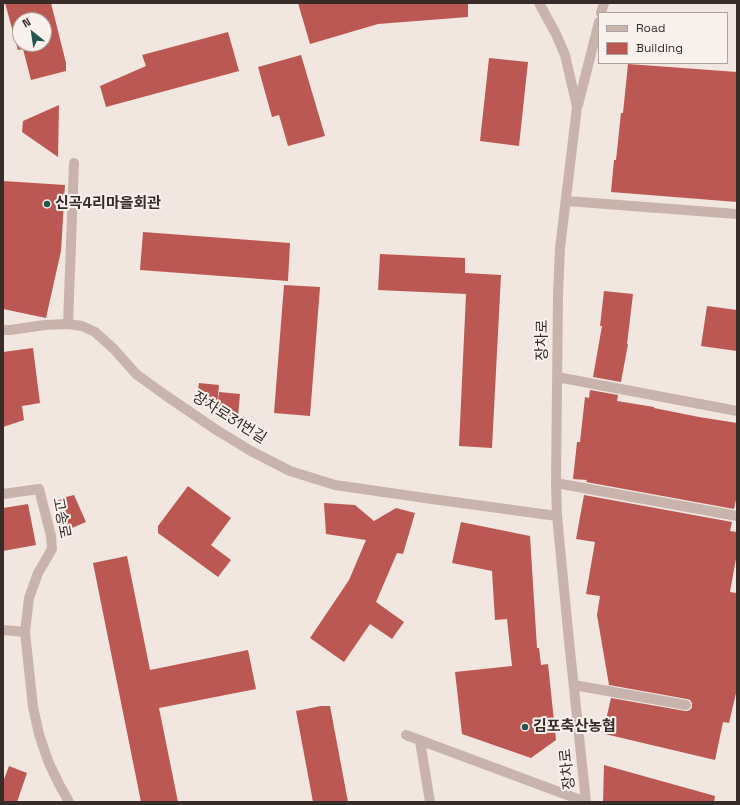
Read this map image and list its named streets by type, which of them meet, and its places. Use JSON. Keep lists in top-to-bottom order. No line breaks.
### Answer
{"streets":{"street":["장차로","장차로31번길","고송로"]},"crossings":[["장차로","장차로31번길"]],"places":["신곡4리마을회관","김포축산농협"],"legend":["Road","Building"],"north":"top left"}
